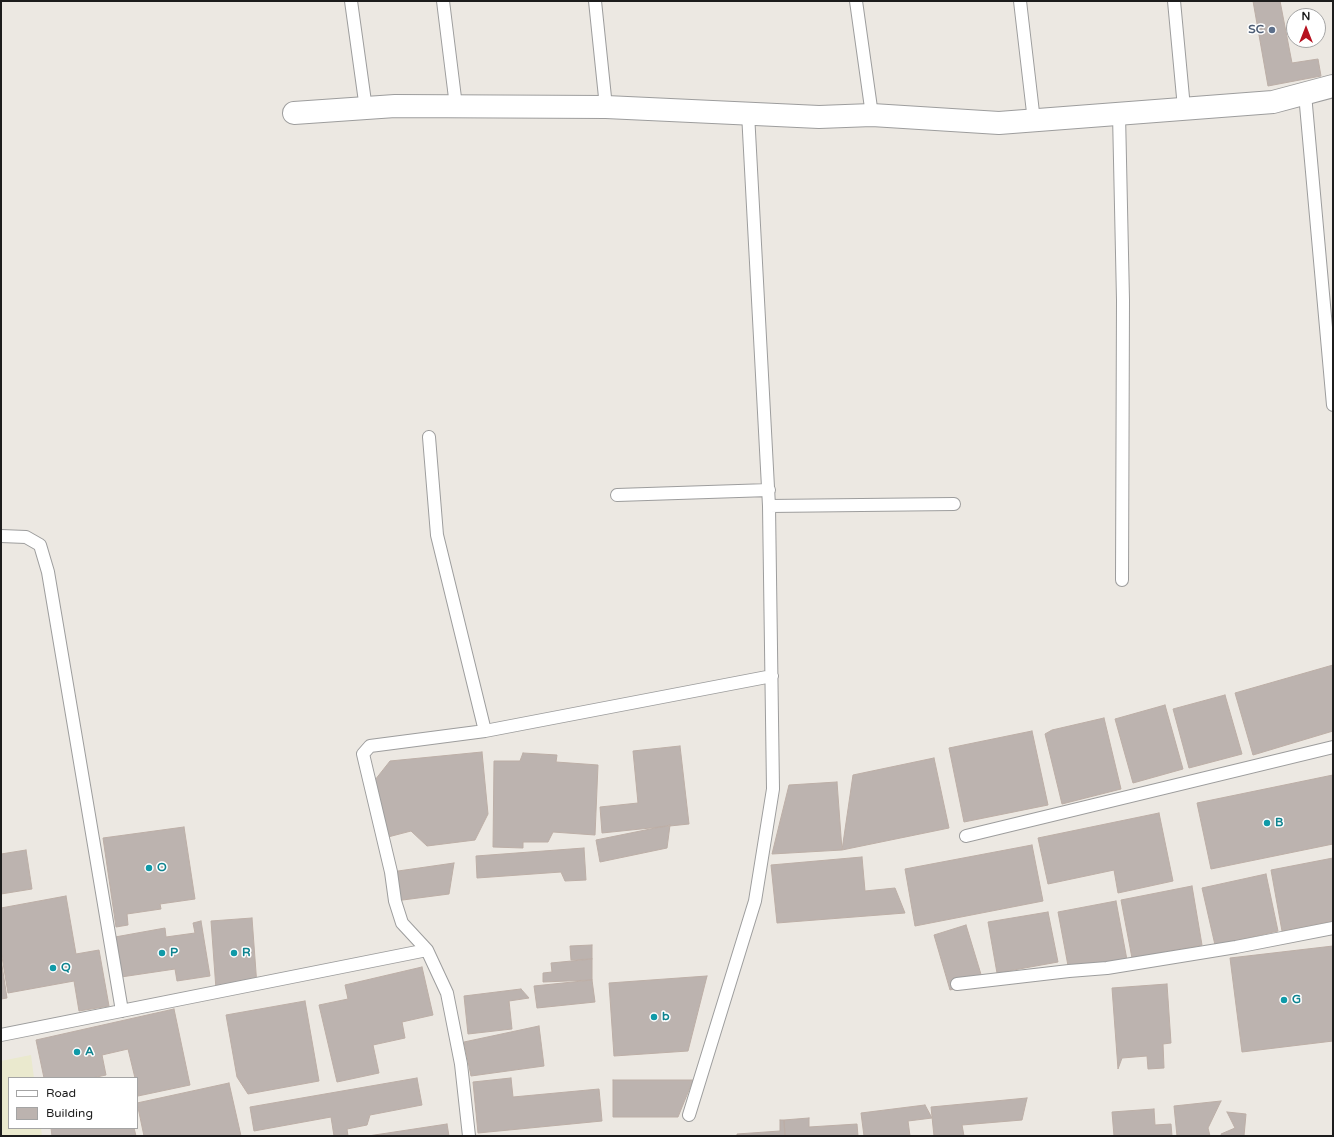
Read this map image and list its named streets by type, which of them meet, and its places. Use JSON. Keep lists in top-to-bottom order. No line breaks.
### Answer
{"places":["SC","B","O","P","R","Q","G","b","A"],"legend":["Road","Building"],"north":"top"}
